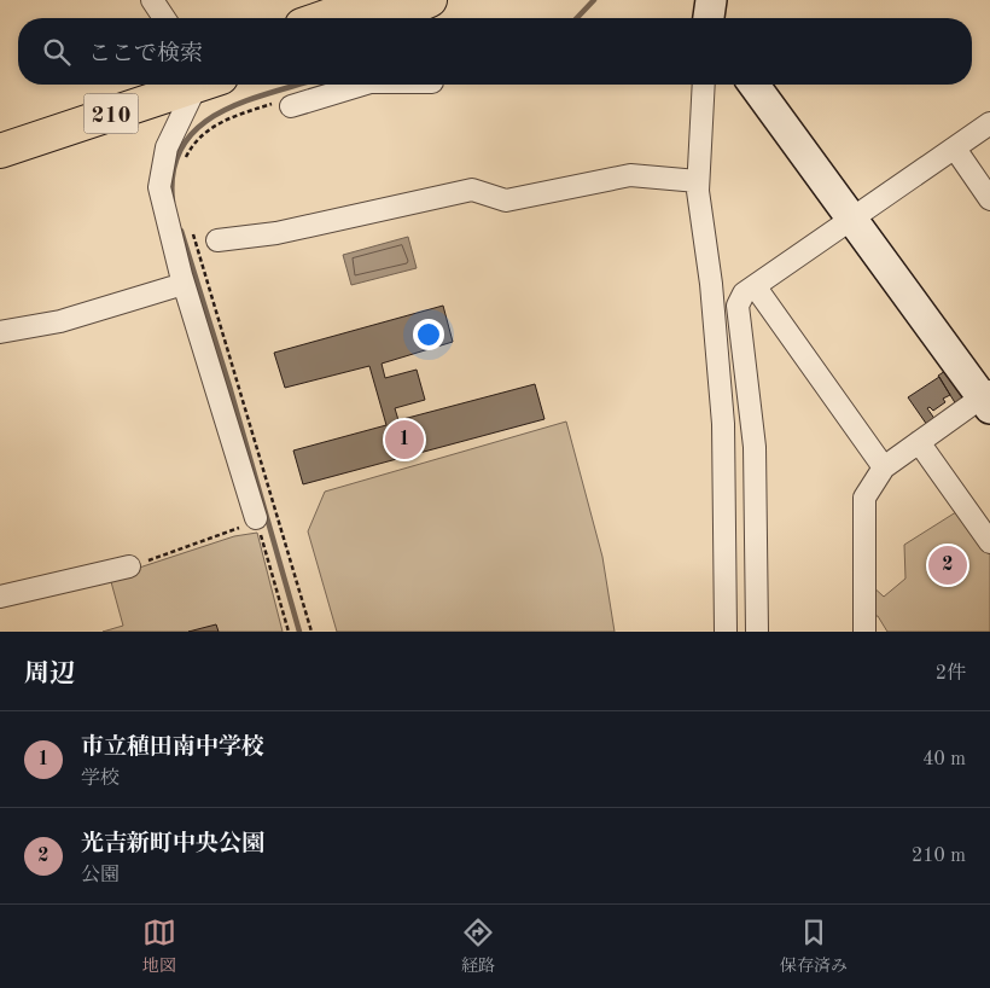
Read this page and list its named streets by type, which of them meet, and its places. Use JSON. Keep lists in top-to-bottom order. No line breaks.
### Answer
{"streets":{"highway":["210"]},"page":{"search":"ここで検索","pins":["1","2"],"heading":["周辺","2件"],"list":[{"mark":"1","name":"市立稙田南中学校","note":"学校","value":"40 m"},{"mark":"2","name":"光吉新町中央公園","note":"公園","value":"210 m"}],"nav":["地図","経路","保存済み"]}}
